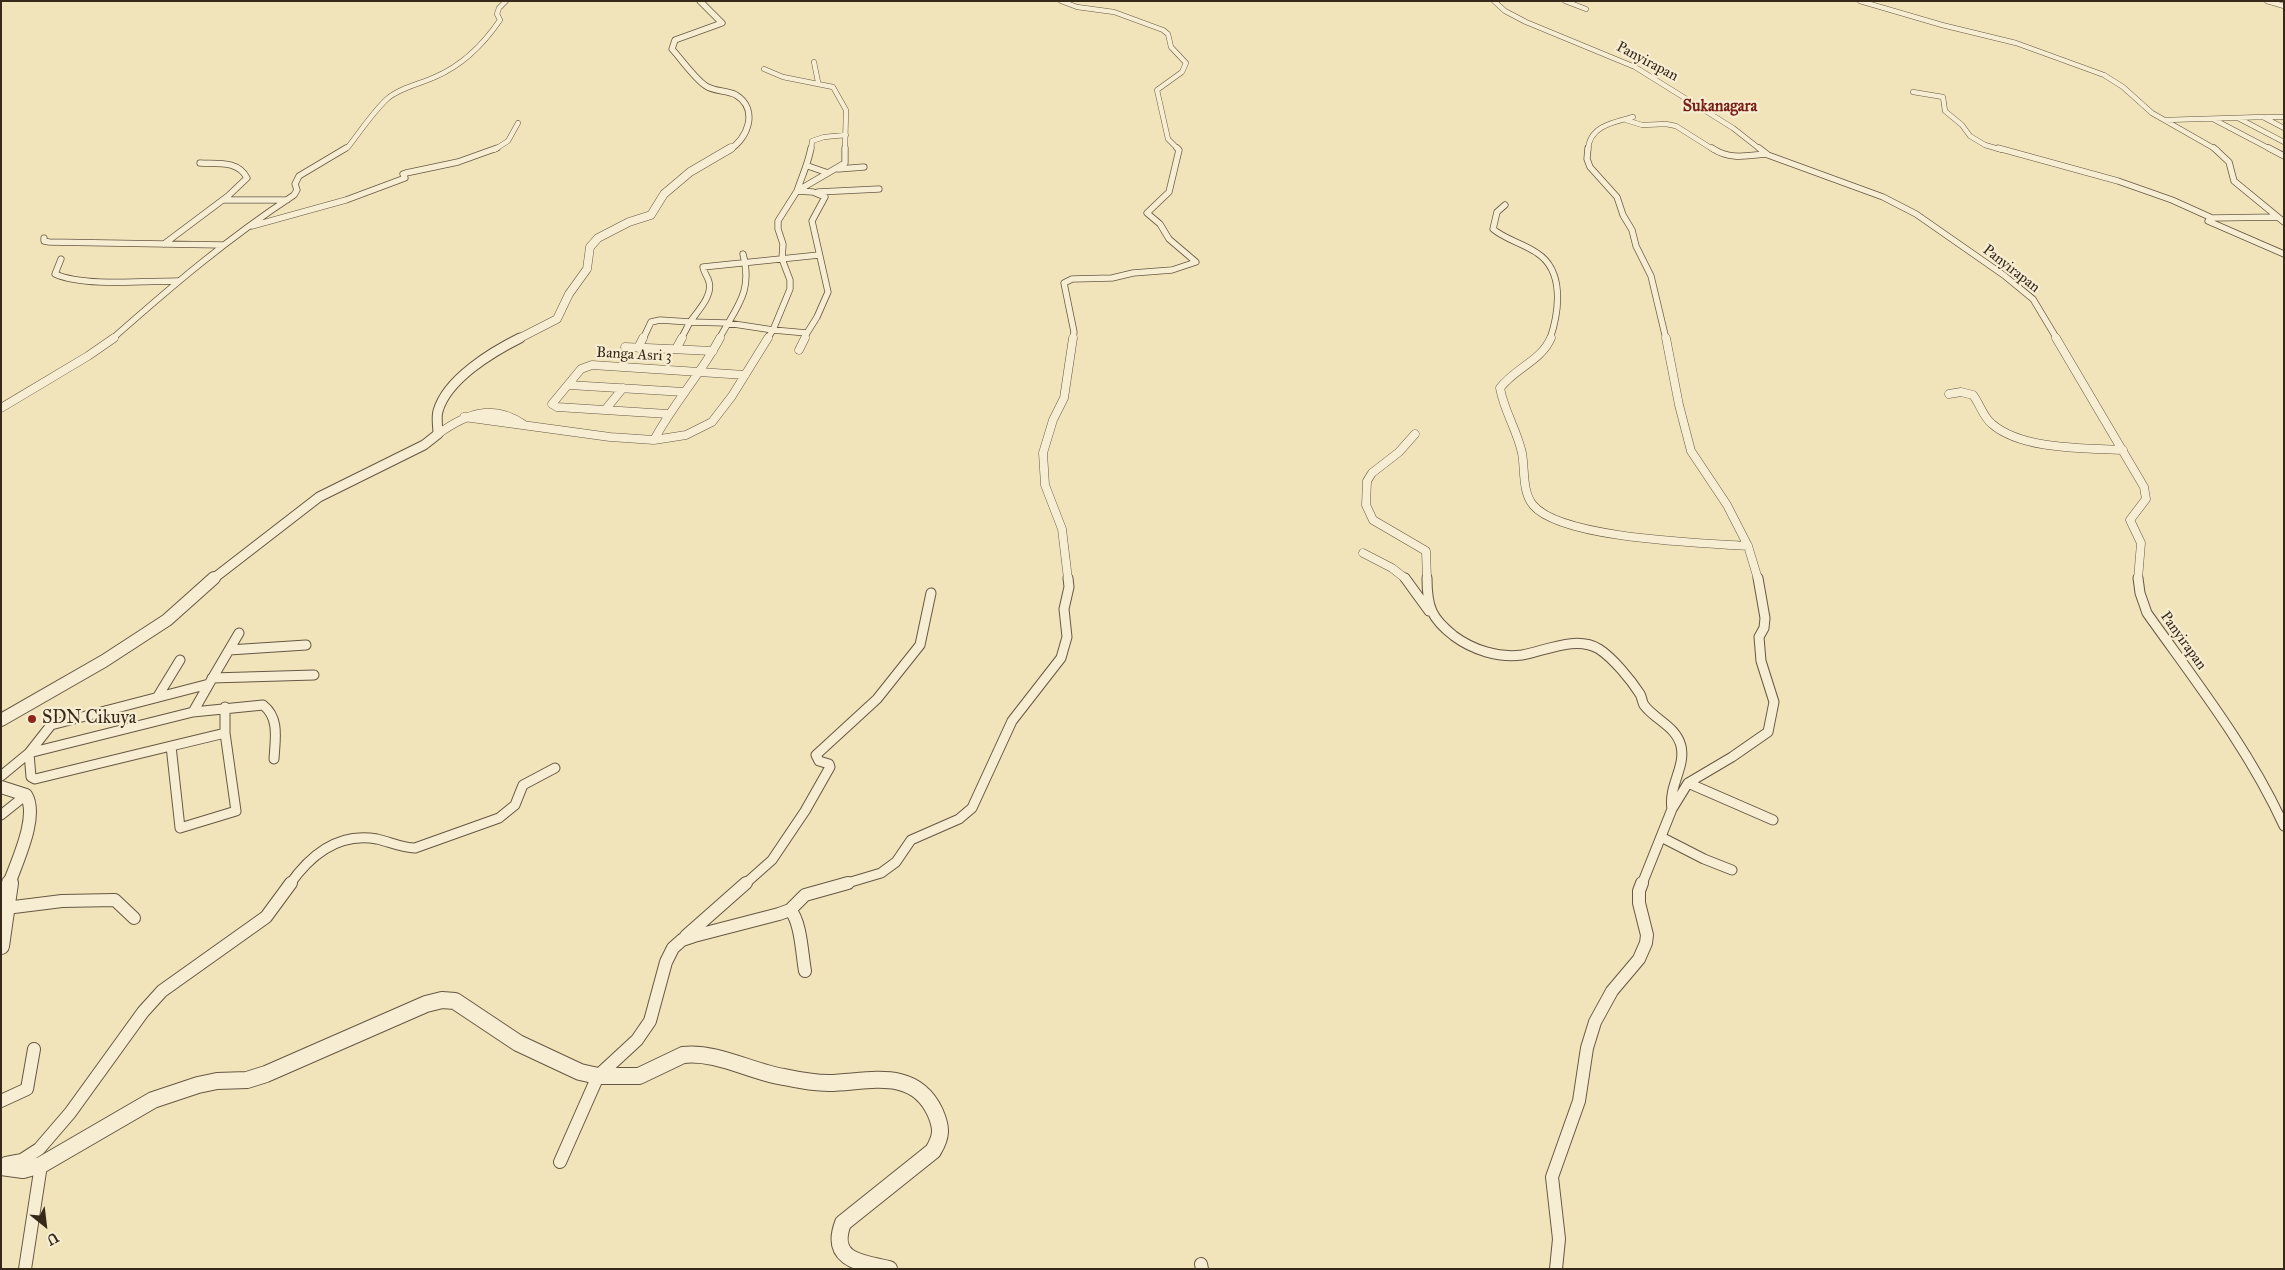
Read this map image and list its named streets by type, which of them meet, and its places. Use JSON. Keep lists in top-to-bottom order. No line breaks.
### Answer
{"streets":{"street":["Panyirapan","Banga Asri 3"]},"districts":["Sukanagara"],"places":["SDN Cikuya"],"north":"bottom right"}
